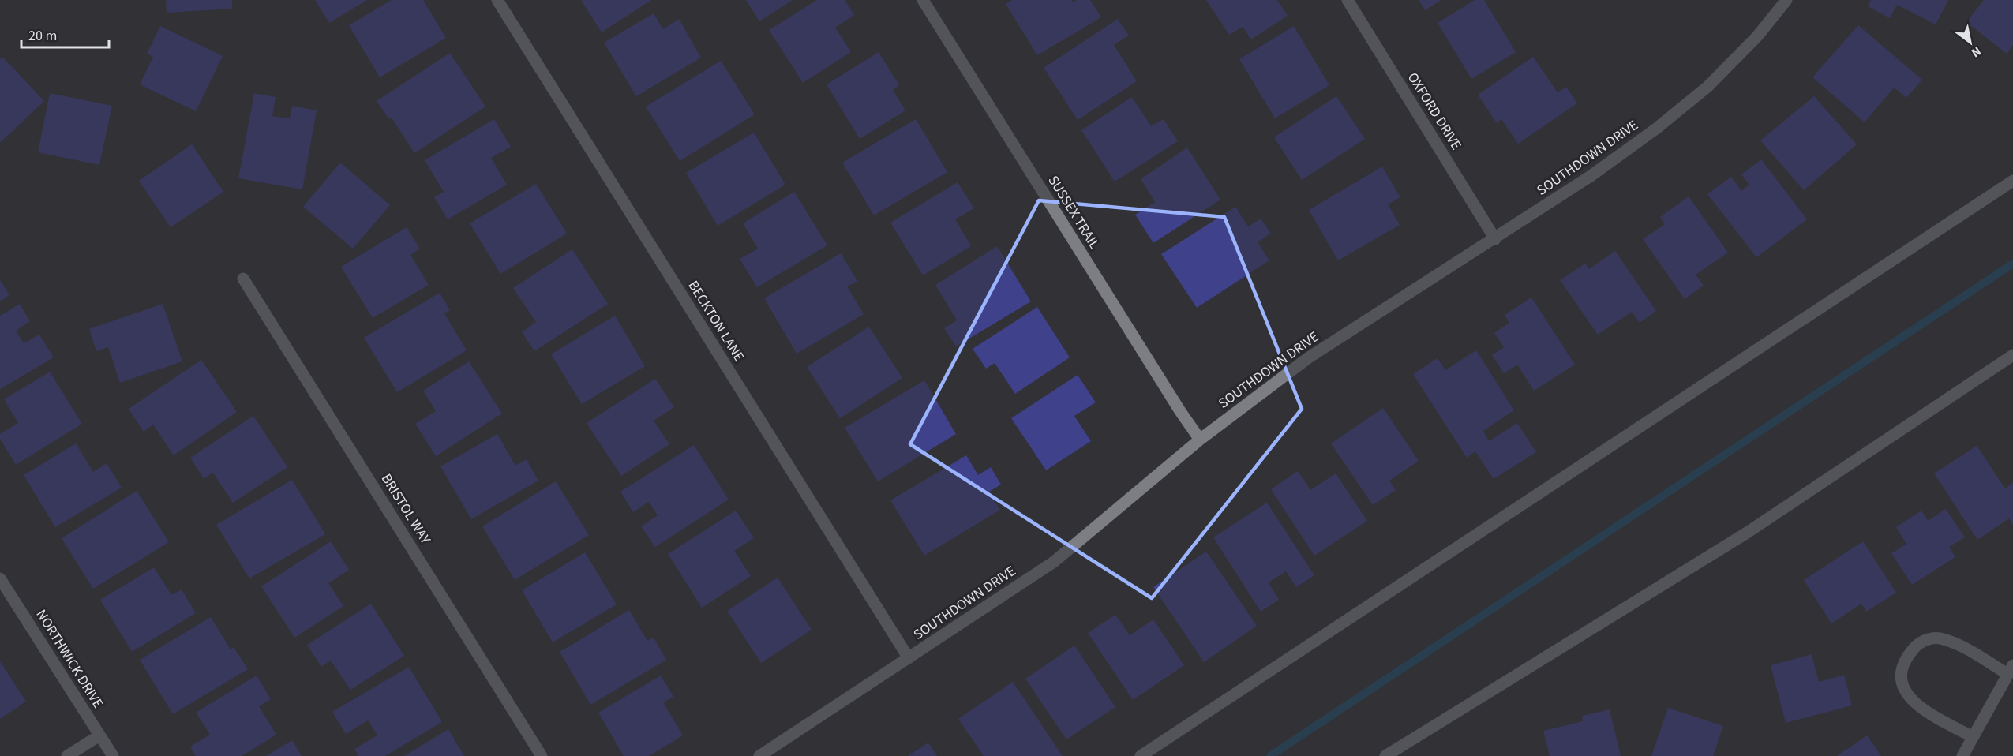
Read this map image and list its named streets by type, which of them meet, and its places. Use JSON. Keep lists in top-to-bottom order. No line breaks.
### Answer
{"streets":{"street":["OXFORD DRIVE","SOUTHDOWN DRIVE","SUSSEX TRAIL","BECKTON LANE","BRISTOL WAY","NORTHWICK DRIVE"]},"crossings":[["OXFORD DRIVE","SOUTHDOWN DRIVE"],["SOUTHDOWN DRIVE","SUSSEX TRAIL"],["SOUTHDOWN DRIVE","BECKTON LANE"]],"scale_bar":"20 m","north":"bottom right"}
